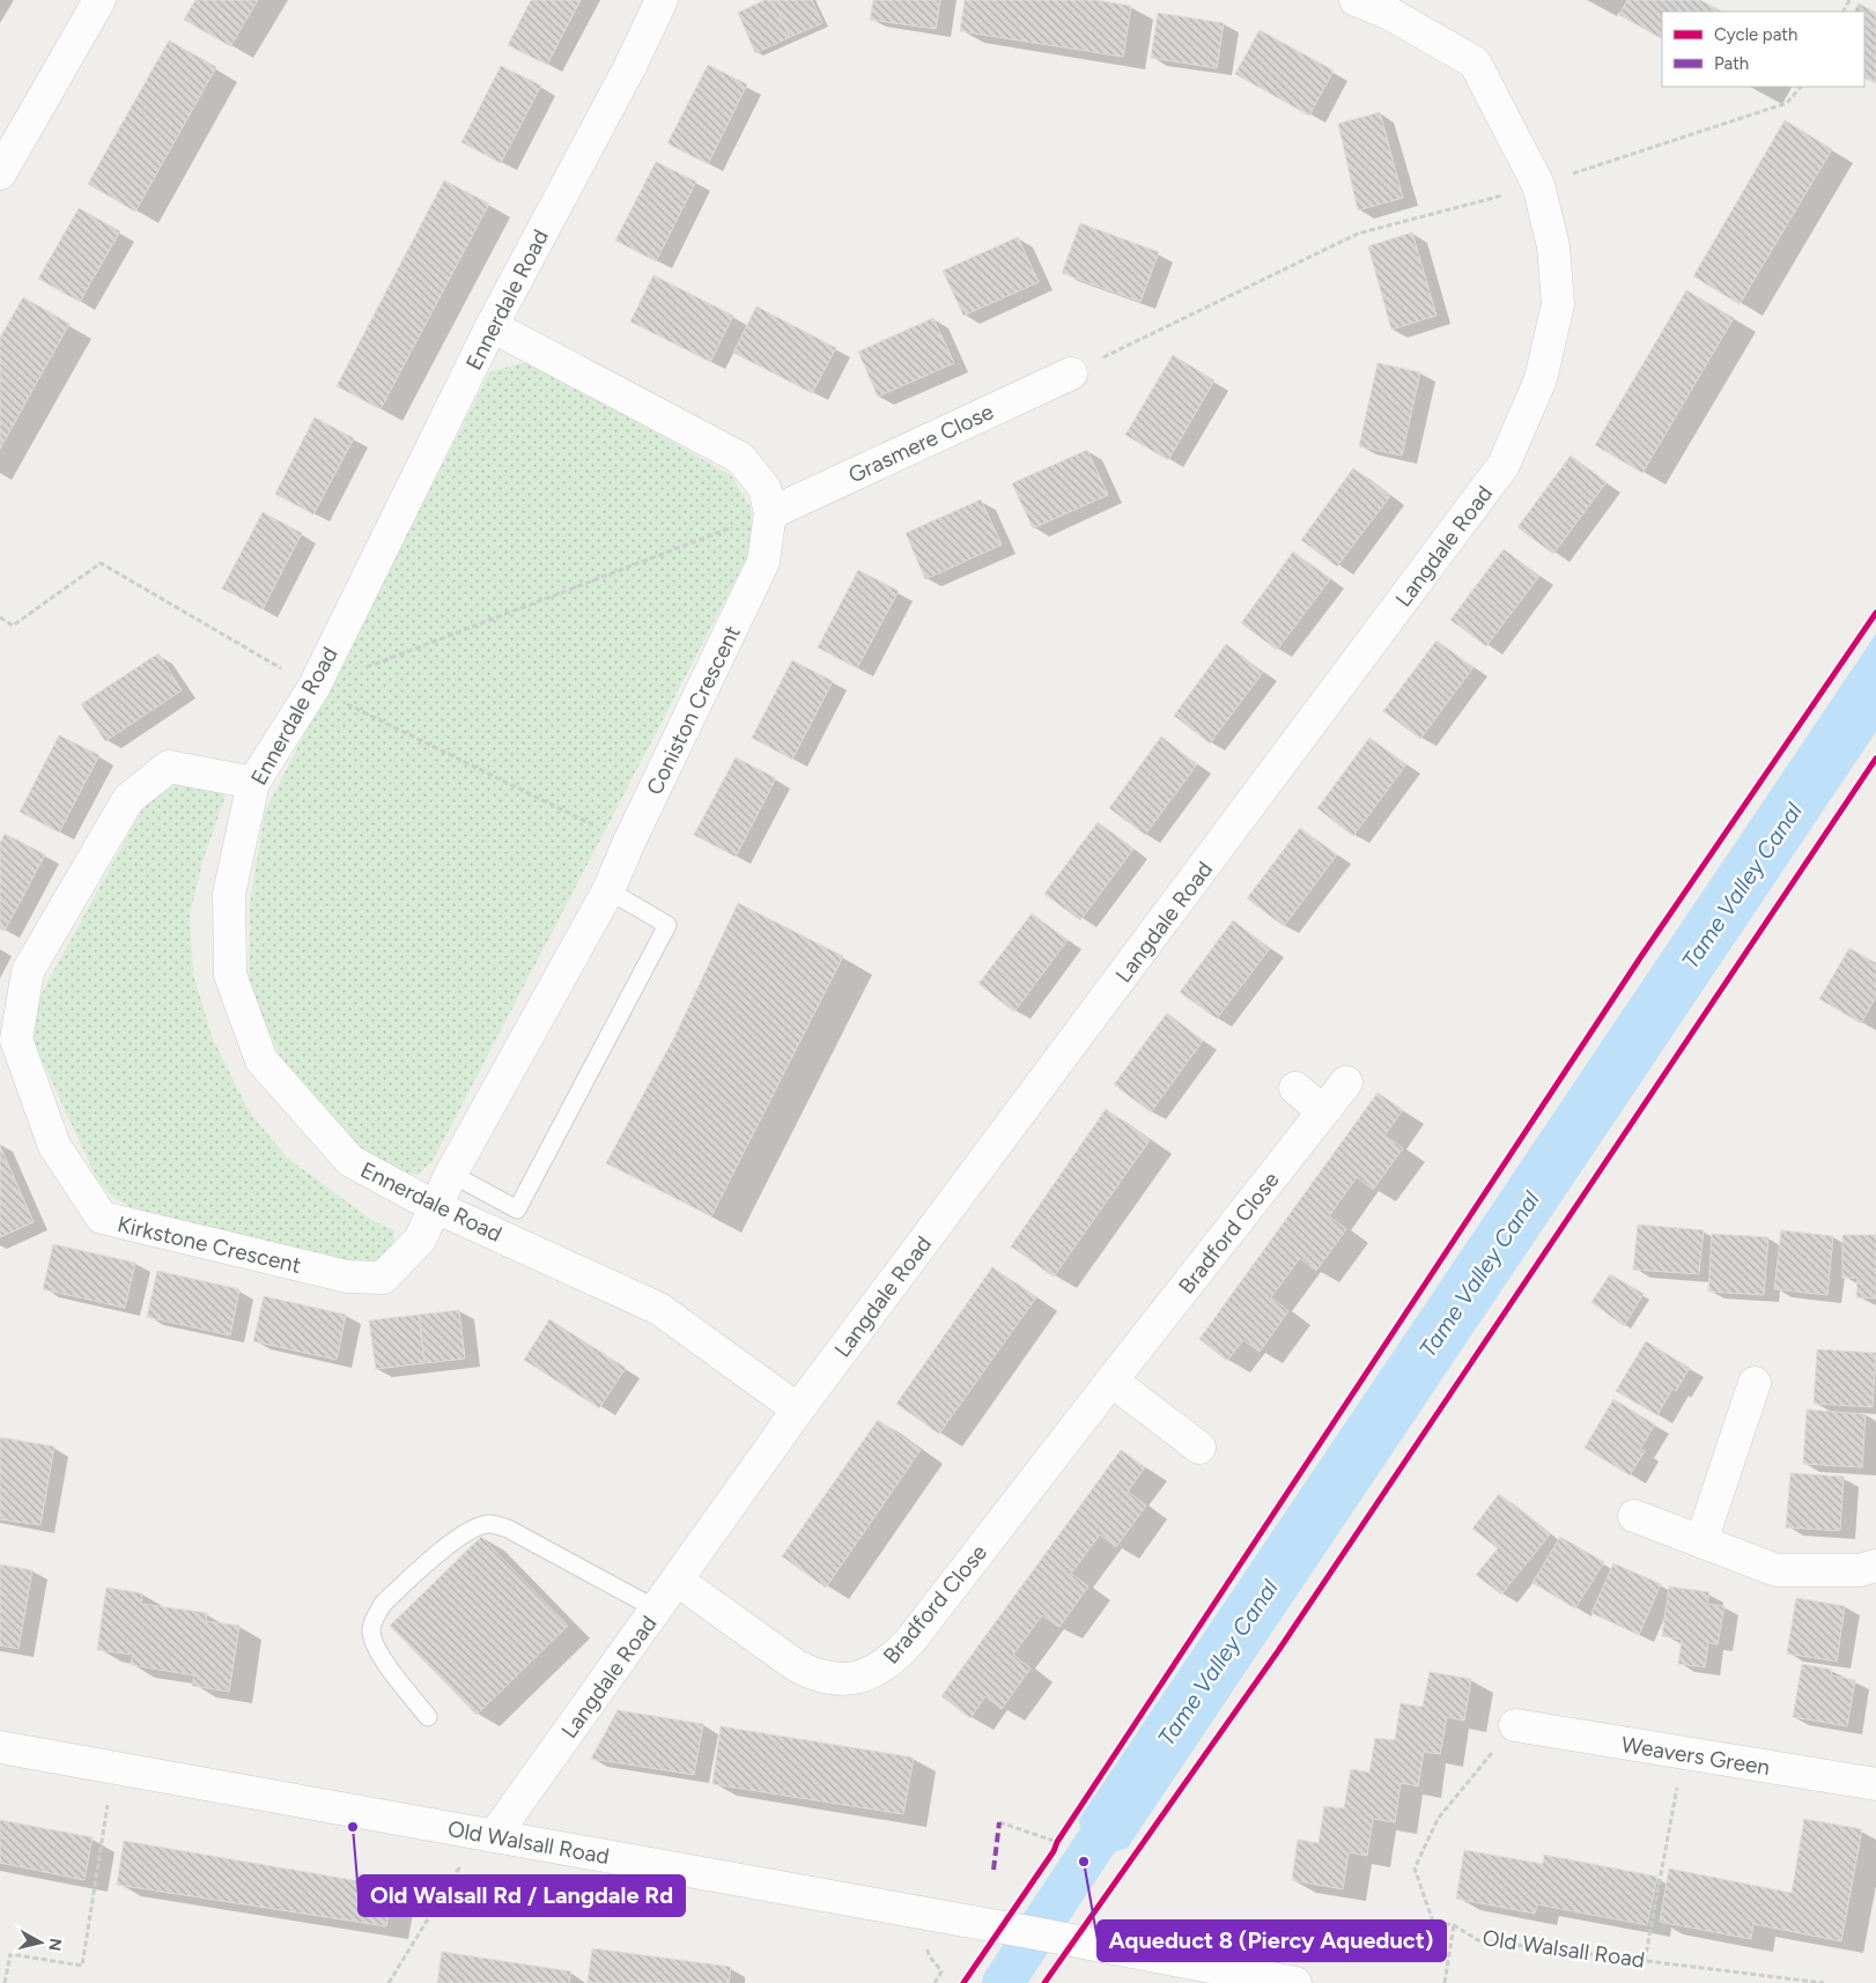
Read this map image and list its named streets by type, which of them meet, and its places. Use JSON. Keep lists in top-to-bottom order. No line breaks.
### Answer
{"streets":{"street":["Ennerdale Road","Grasmere Close","Langdale Road","Coniston Crescent","Bradford Close","Kirkstone Crescent","Weavers Green","Old Walsall Road"]},"crossings":[["Ennerdale Road","Langdale Road"],["Ennerdale Road","Coniston Crescent"],["Ennerdale Road","Kirkstone Crescent"],["Grasmere Close","Coniston Crescent"],["Langdale Road","Bradford Close"],["Langdale Road","Old Walsall Road"],["Coniston Crescent","Kirkstone Crescent"],["Weavers Green","Old Walsall Road"]],"water":["Tame Valley Canal"],"places":["Old Walsall Rd / Langdale Rd","Aqueduct 8 (Piercy Aqueduct)"],"legend":["Cycle path","Path"],"north":"right"}
